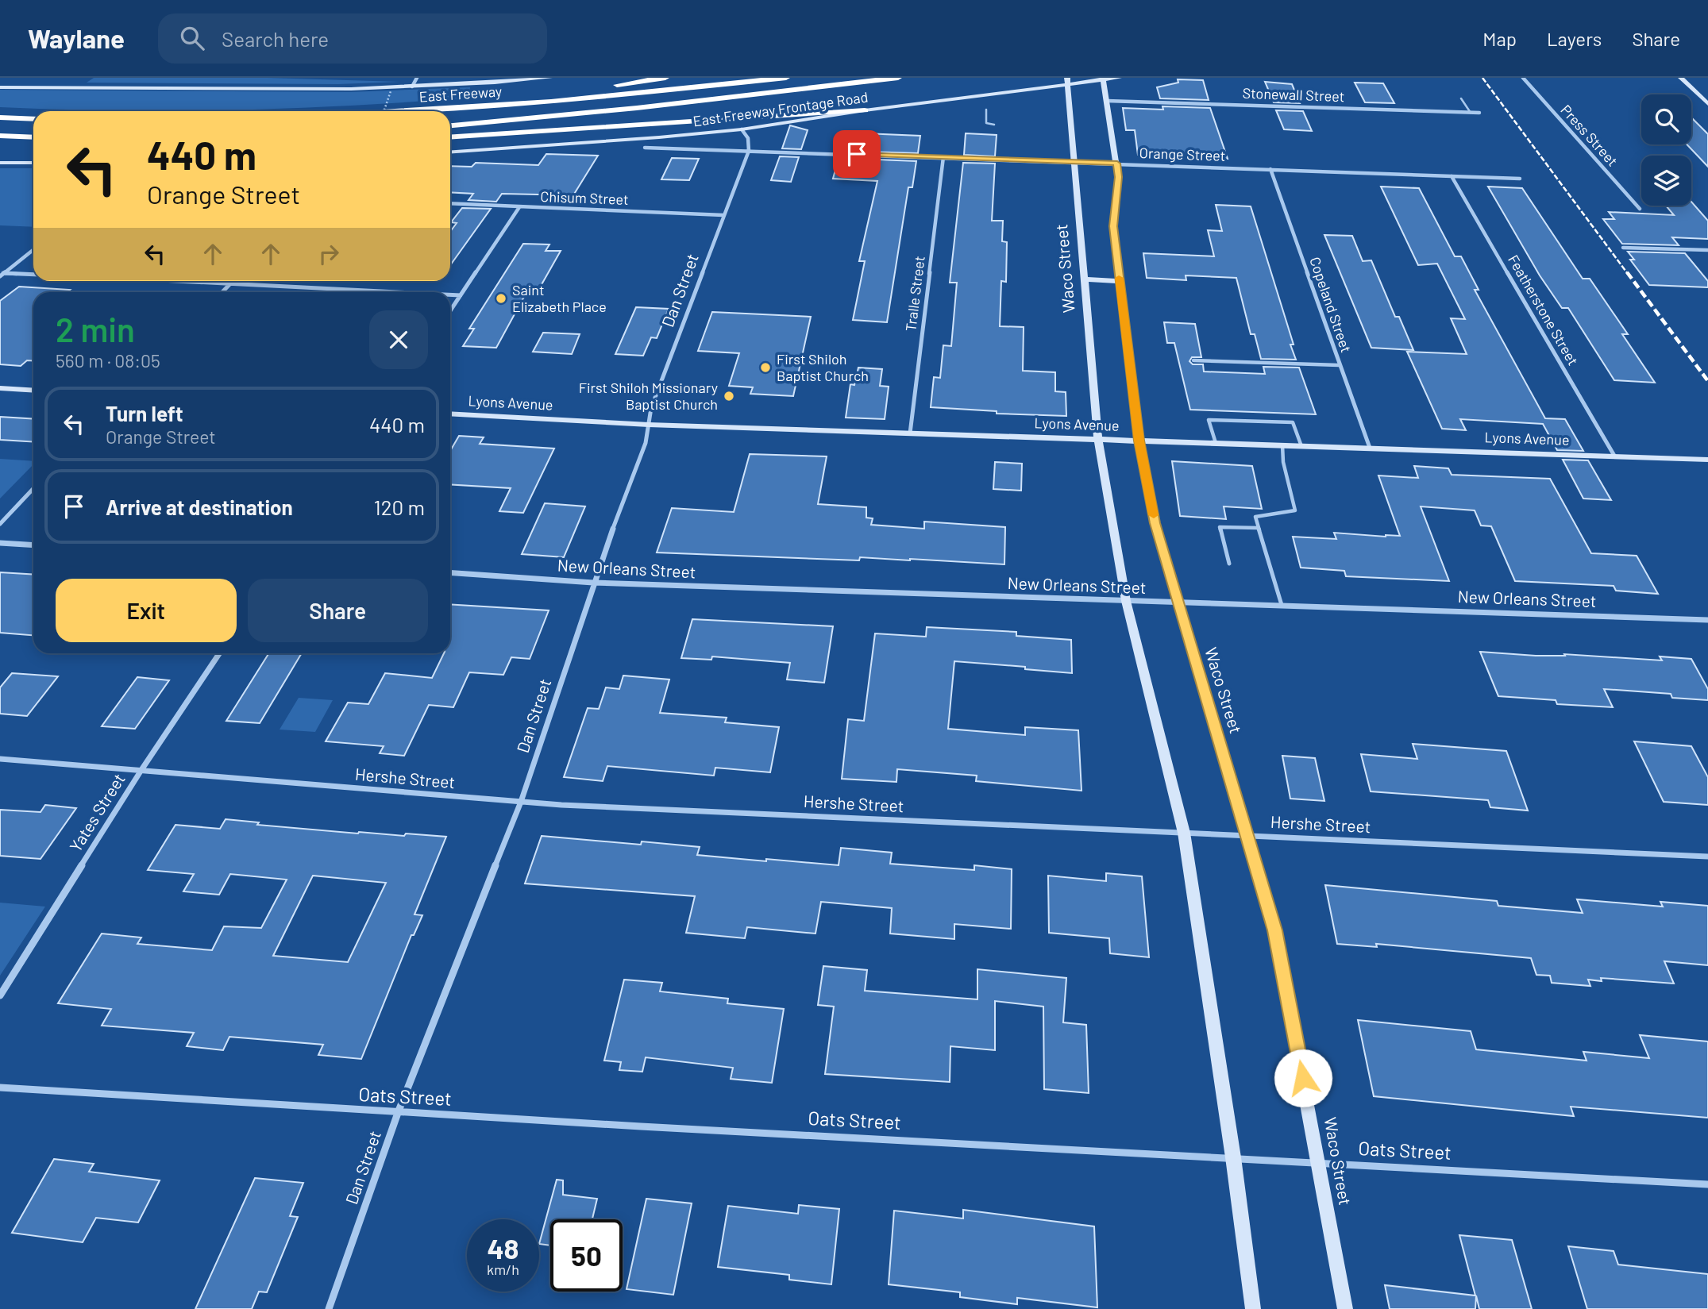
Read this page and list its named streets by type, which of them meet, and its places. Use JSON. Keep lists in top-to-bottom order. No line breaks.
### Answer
{"streets":{"highway":["East Freeway"],"main road":["East Freeway Frontage Road","Waco Street","Lyons Avenue"],"street":["Stonewall Street","Press Street","Orange Street","Chisum Street","Dan Street","Tralle Street","Copeland Street","Featherstone Street","New Orleans Street","Hershe Street","Yates Street","Oats Street"]},"crossings":[["Stonewall Street","Waco Street"],["East Freeway Frontage Road","Waco Street"],["Orange Street","Waco Street"],["Orange Street","Dan Street"],["Orange Street","Tralle Street"],["Orange Street","Copeland Street"],["Orange Street","Featherstone Street"],["Chisum Street","Dan Street"],["Waco Street","Lyons Avenue"],["Waco Street","New Orleans Street"],["Waco Street","Hershe Street"],["Waco Street","Oats Street"],["Dan Street","Lyons Avenue"],["Dan Street","New Orleans Street"],["Dan Street","Hershe Street"],["Dan Street","Oats Street"],["Tralle Street","Lyons Avenue"],["Copeland Street","Lyons Avenue"],["Featherstone Street","Lyons Avenue"],["Hershe Street","Yates Street"]],"places":["Saint Elizabeth Place","First Shiloh Baptist Church","First Shiloh Missionary Baptist Church"],"page":{"header":"Waylane","search":"Search here","nav":["Map","Layers","Share"],"turn":["440 m","Orange Street"],"heading":["2 min","560 m · 08:05"],"list":[{"name":"Turn left","note":"Orange Street","value":"440 m"},{"name":"Arrive at destination","value":"120 m"}],"buttons":["Exit","Share"],"speed":"48 km/h","limit":"50"}}
